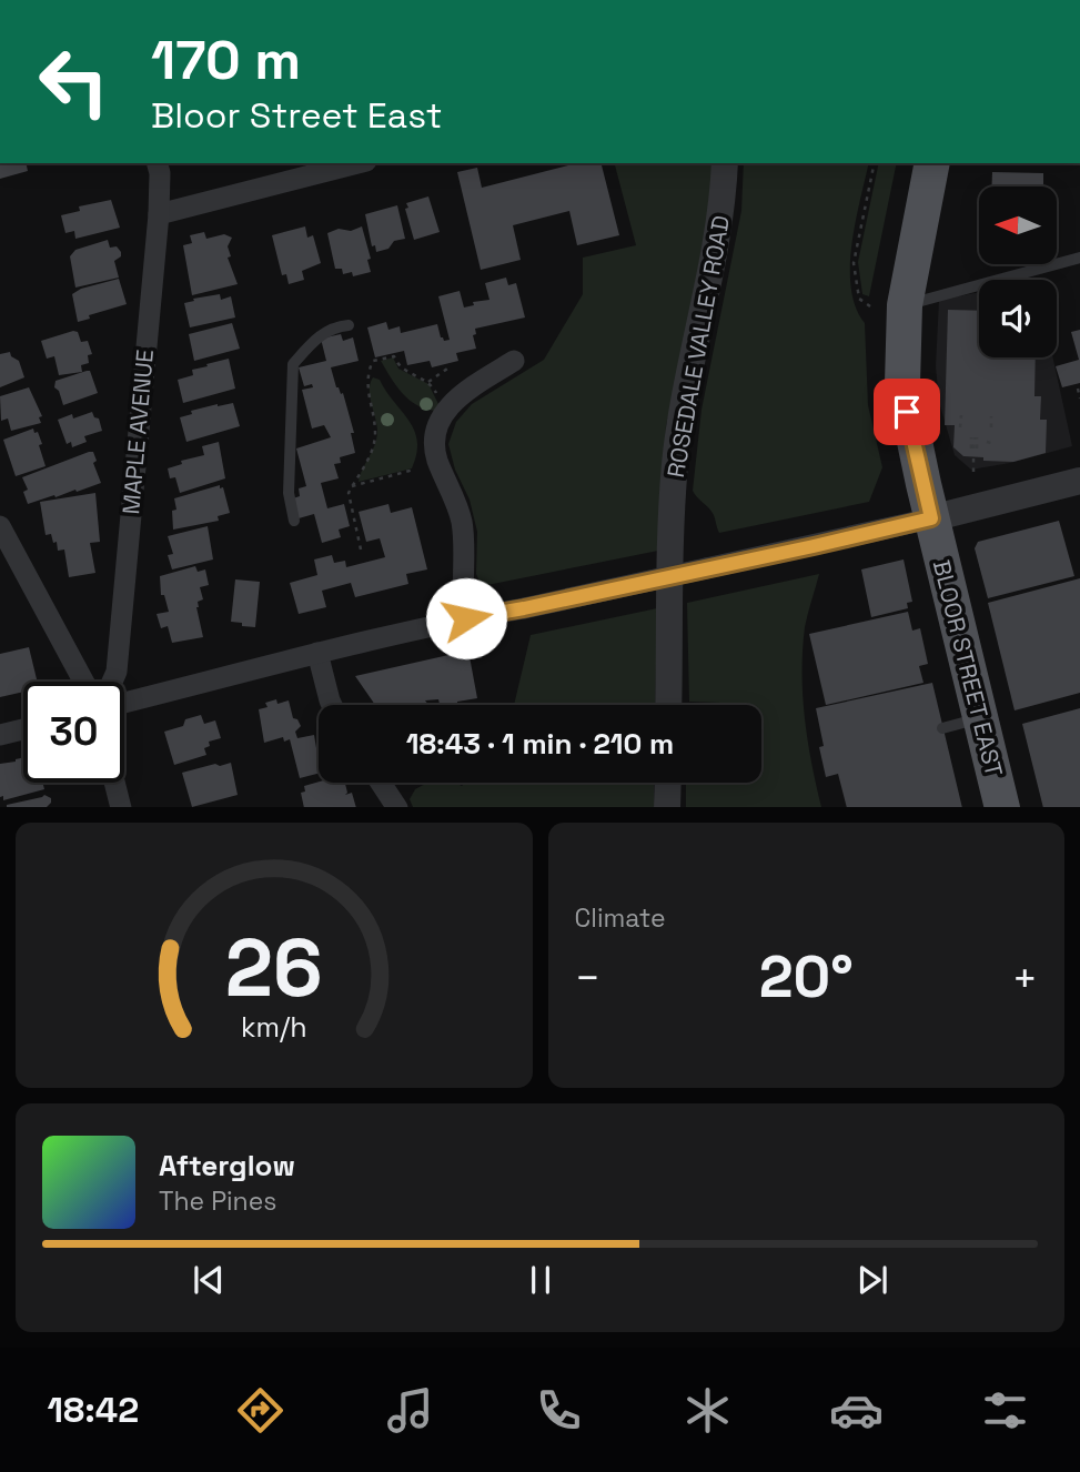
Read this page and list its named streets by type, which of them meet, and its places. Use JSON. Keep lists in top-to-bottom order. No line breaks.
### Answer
{"streets":{"main road":["BLOOR STREET EAST"],"street":["ROSEDALE VALLEY ROAD","MAPLE AVENUE"]},"north":"left","page":{"turn":["170 m","Bloor Street East"],"limit":"30","trip":"18:43 · 1 min · 210 m","tile":"Climate","heat":["−","20°","+"],"song":["Afterglow","The Pines"],"tabs":"18:42","gauge":["26","km/h"]}}
